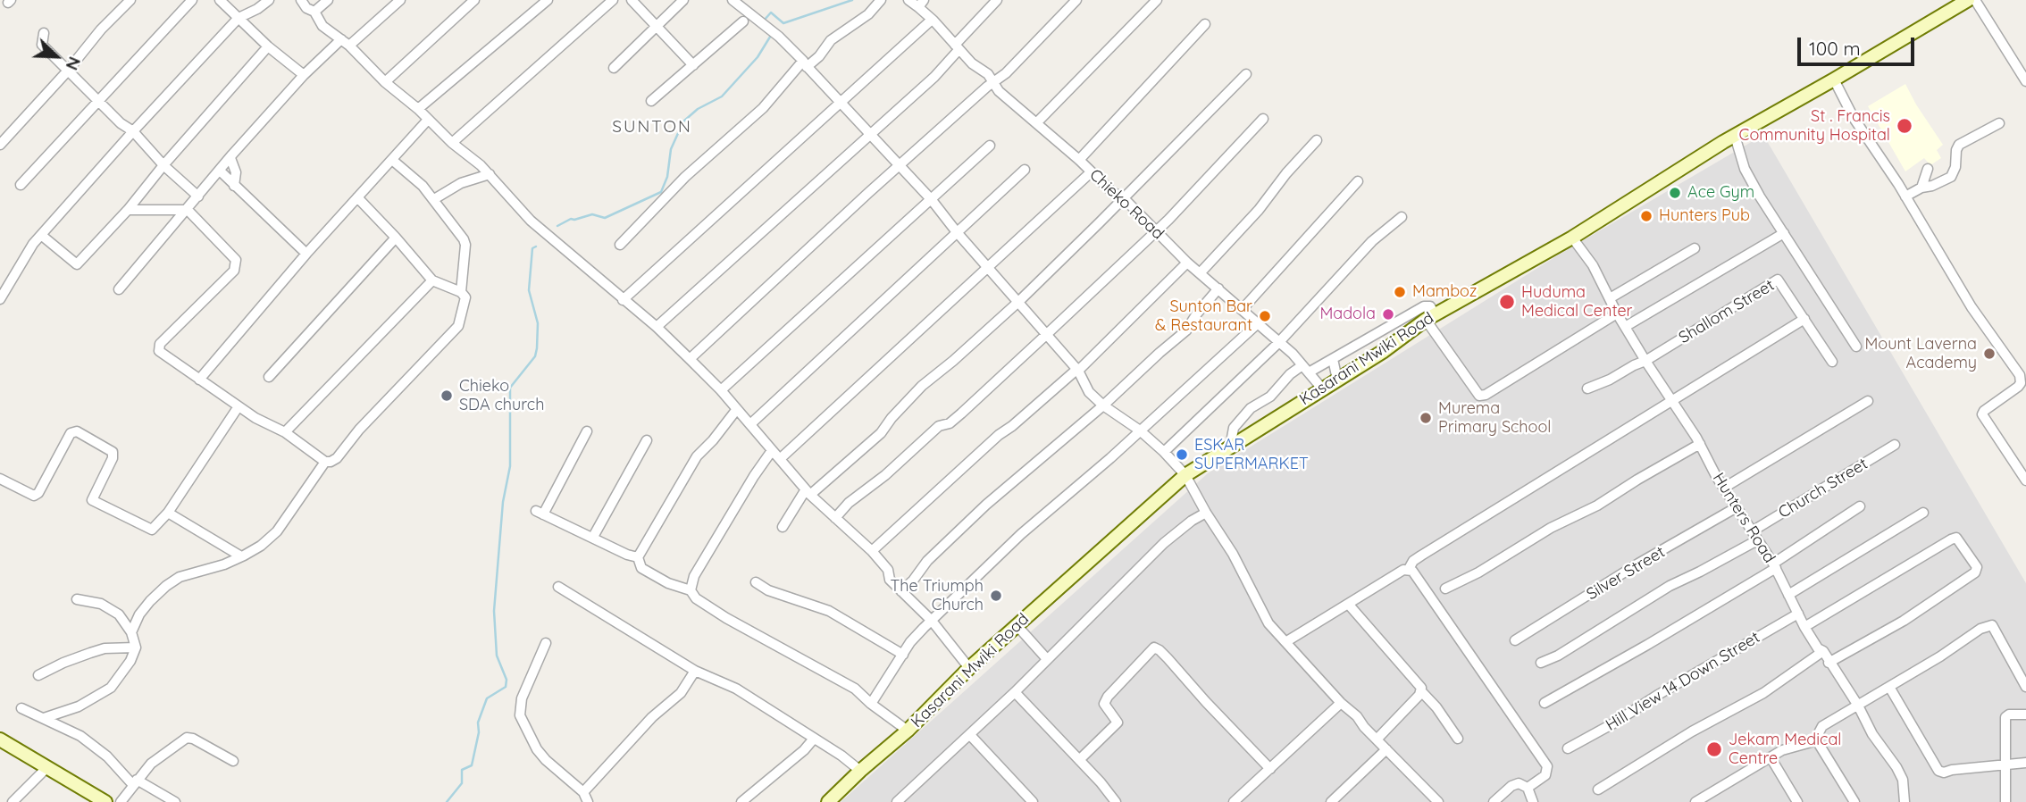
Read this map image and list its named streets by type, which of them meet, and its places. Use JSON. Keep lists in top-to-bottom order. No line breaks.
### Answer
{"streets":{"main road":["Kasarani Mwiki Road"],"street":["Chieko Road","Shallom Street","Church Street","Hunters Road","Silver Street","Hill View 14 Down Street"]},"crossings":[["Chieko Road","Kasarani Mwiki Road"],["Shallom Street","Hunters Road"],["Kasarani Mwiki Road","Hunters Road"],["Church Street","Hunters Road"],["Hunters Road","Silver Street"],["Hunters Road","Hill View 14 Down Street"]],"districts":["SUNTON"],"places":["St . Francis Community Hospital","Ace Gym","Hunters Pub","Mamboz","Huduma Medical Center","Madola","Sunton Bar & Restaurant","Mount Laverna Academy","Chieko SDA church","Murema Primary School","ESKAR SUPERMARKET","The Triumph Church","Jekam Medical Centre"],"scale_bar":"100 m","north":"bottom right"}
